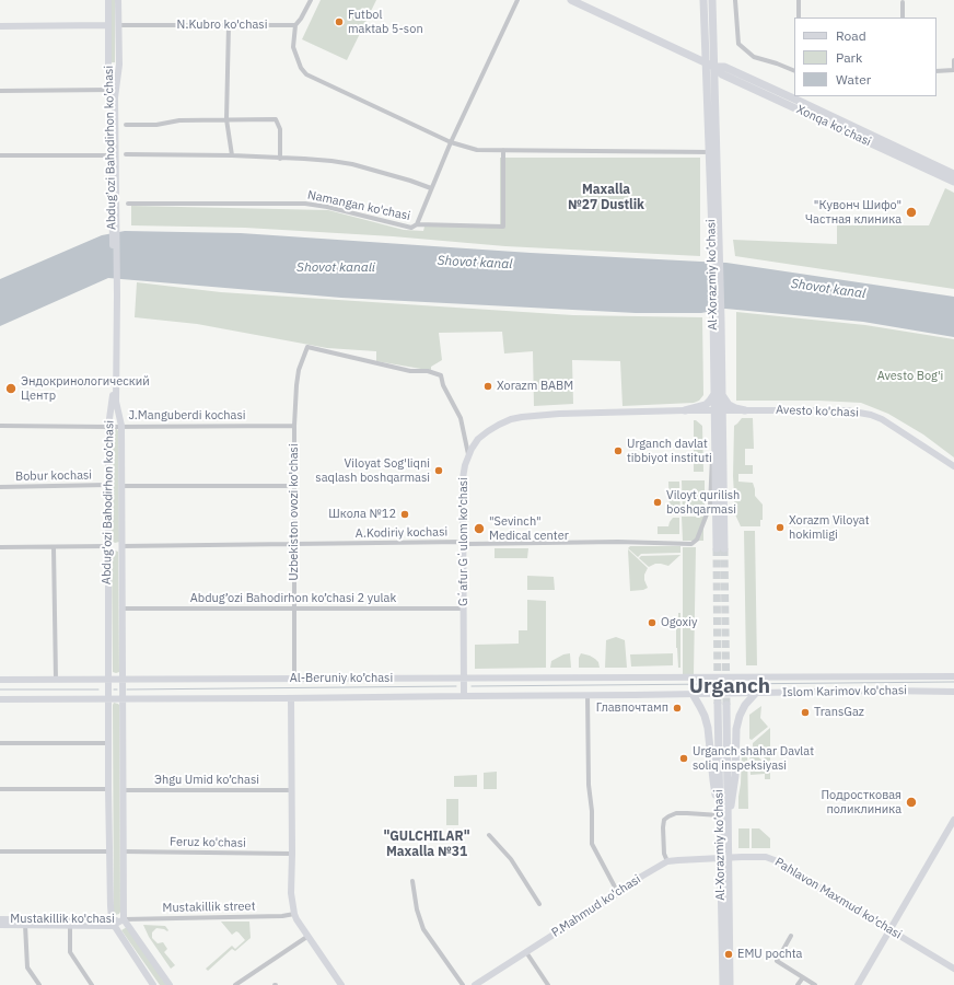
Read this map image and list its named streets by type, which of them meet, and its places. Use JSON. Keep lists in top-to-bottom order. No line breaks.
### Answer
{"streets":{"main road":["Xonqa ko'chasi","Abdug’ozi Bahodirhon ko’chasi","Al-Xorazmiy ko’chasi","Avesto ko'chasi","Gʻafur Gʻulom ko’chasi","Al-Beruniy ko’chasi","Islom Karimov ko'chasi","Pahlavon Maxmud ko'chasi","P.Mahmud ko'chasi","Mustakillik ko'chasi"],"street":["N.Kubro ko'chasi","Namangan ko'chasi","J.Manguberdi kochasi","Bobur kochasi","Uzbekiston ovozi ko'chasi","A.Kodiriy kochasi","Abdug’ozi Bahodirhon ko’chasi 2 yulak","Эhgu Umid ko’chasi","Feruz ko'chasi","Mustakillik street"]},"crossings":[["N.Kubro ko'chasi","Abdug’ozi Bahodirhon ko’chasi"],["Xonqa ko'chasi","Al-Xorazmiy ko’chasi"],["Abdug’ozi Bahodirhon ko’chasi","J.Manguberdi kochasi"],["Abdug’ozi Bahodirhon ko’chasi","Bobur kochasi"],["Abdug’ozi Bahodirhon ko’chasi","A.Kodiriy kochasi"],["Abdug’ozi Bahodirhon ko’chasi","Abdug’ozi Bahodirhon ko’chasi 2 yulak"],["Abdug’ozi Bahodirhon ko’chasi","Al-Beruniy ko’chasi"],["Abdug’ozi Bahodirhon ko’chasi","Эhgu Umid ko’chasi"],["Abdug’ozi Bahodirhon ko’chasi","Feruz ko'chasi"],["Abdug’ozi Bahodirhon ko’chasi","Mustakillik street"],["Abdug’ozi Bahodirhon ko’chasi","Mustakillik ko'chasi"],["Al-Xorazmiy ko’chasi","Avesto ko'chasi"],["Al-Xorazmiy ko’chasi","A.Kodiriy kochasi"],["Al-Xorazmiy ko’chasi","Gʻafur Gʻulom ko’chasi"],["Al-Xorazmiy ko’chasi","Pahlavon Maxmud ko'chasi"],["Al-Xorazmiy ko’chasi","P.Mahmud ko'chasi"],["Avesto ko'chasi","Gʻafur Gʻulom ko’chasi"],["J.Manguberdi kochasi","Uzbekiston ovozi ko'chasi"],["Uzbekiston ovozi ko'chasi","A.Kodiriy kochasi"],["Uzbekiston ovozi ko'chasi","Gʻafur Gʻulom ko’chasi"],["Uzbekiston ovozi ko'chasi","Abdug’ozi Bahodirhon ko’chasi 2 yulak"],["Uzbekiston ovozi ko'chasi","Al-Beruniy ko’chasi"],["A.Kodiriy kochasi","Gʻafur Gʻulom ko’chasi"],["Gʻafur Gʻulom ko’chasi","Abdug’ozi Bahodirhon ko’chasi 2 yulak"],["Gʻafur Gʻulom ko’chasi","Al-Beruniy ko’chasi"],["Al-Beruniy ko’chasi","Islom Karimov ko'chasi"],["Pahlavon Maxmud ko'chasi","P.Mahmud ko'chasi"]],"districts":["Maxalla №27 Dustlik","Urganch","\"GULCHILAR\" Maxalla №31"],"water":["Shovot kanal","Shovot kanali"],"parks":["Avesto Bog'i"],"places":["Futbol maktab 5-son","\"Кувонч Шифо\" Частная клиника","Xorazm BABM","Эндокринологический Центр","Urganch davlat tibbiyot instituti","Viloyat Sog'liqni saqlash boshqarmasi","Viloyt qurilish boshqarmasi","Школа №12","Xorazm Viloyat hokimligi","\"Sevinch\" Medical center","Ogoxiy","Главпочтамп","TransGaz","Urganch shahar Davlat soliq inspeksiyasi","Подростковая поликлиника","EMU pochta"],"legend":["Road","Park","Water"]}
